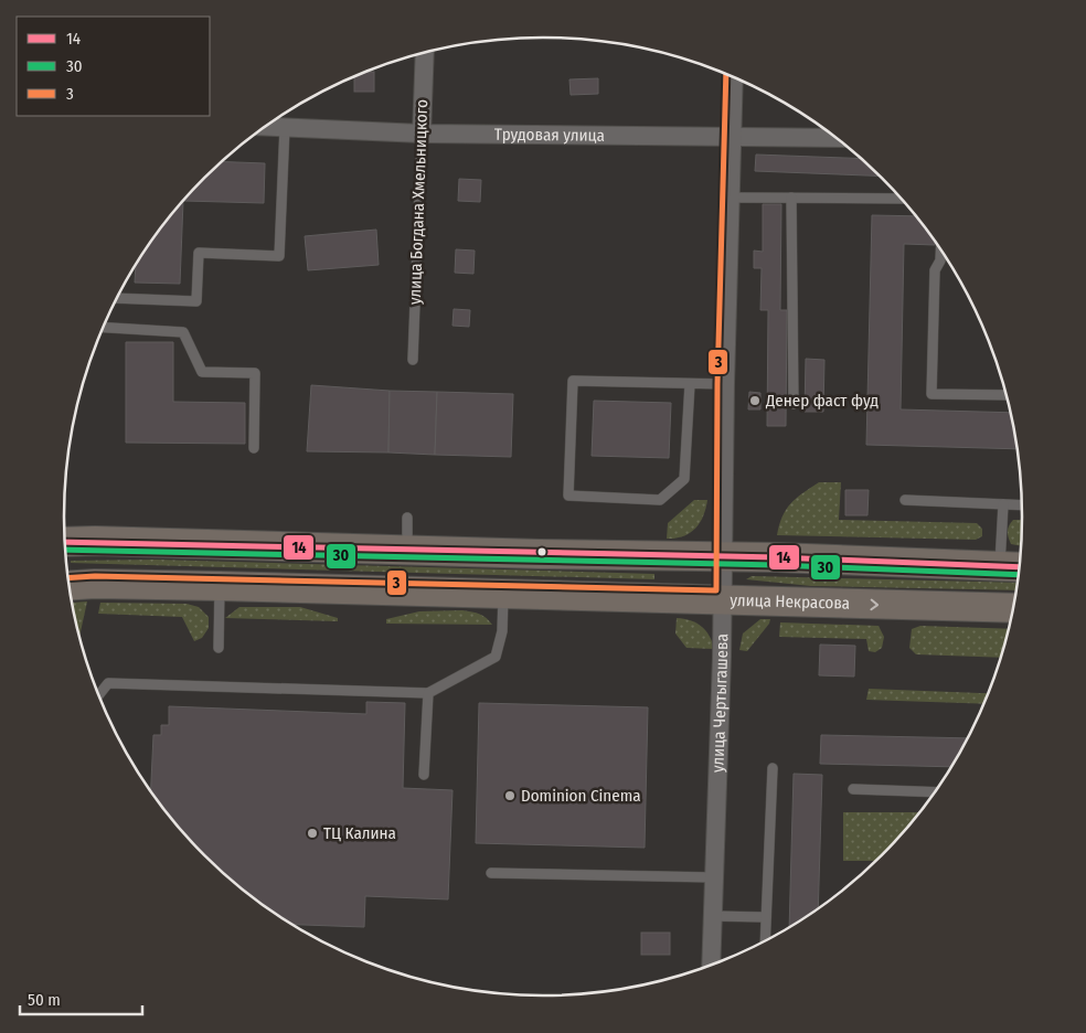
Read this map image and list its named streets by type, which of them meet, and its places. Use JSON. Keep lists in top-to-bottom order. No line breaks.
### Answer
{"streets":{"main road":["улица Некрасова"],"street":["Трудовая улица","улица Богдана Хмельницкого","улица Чертыгашева"]},"crossings":[["Трудовая улица","улица Богдана Хмельницкого"],["Трудовая улица","улица Чертыгашева"],["улица Некрасова","улица Чертыгашева"]],"places":["Денер фаст фуд","Dominion Cinema","ТЦ Калина"],"lines":["transit line 3","transit line 14","transit line 30"],"legend":["14","30","3"],"scale_bar":"50 m"}
